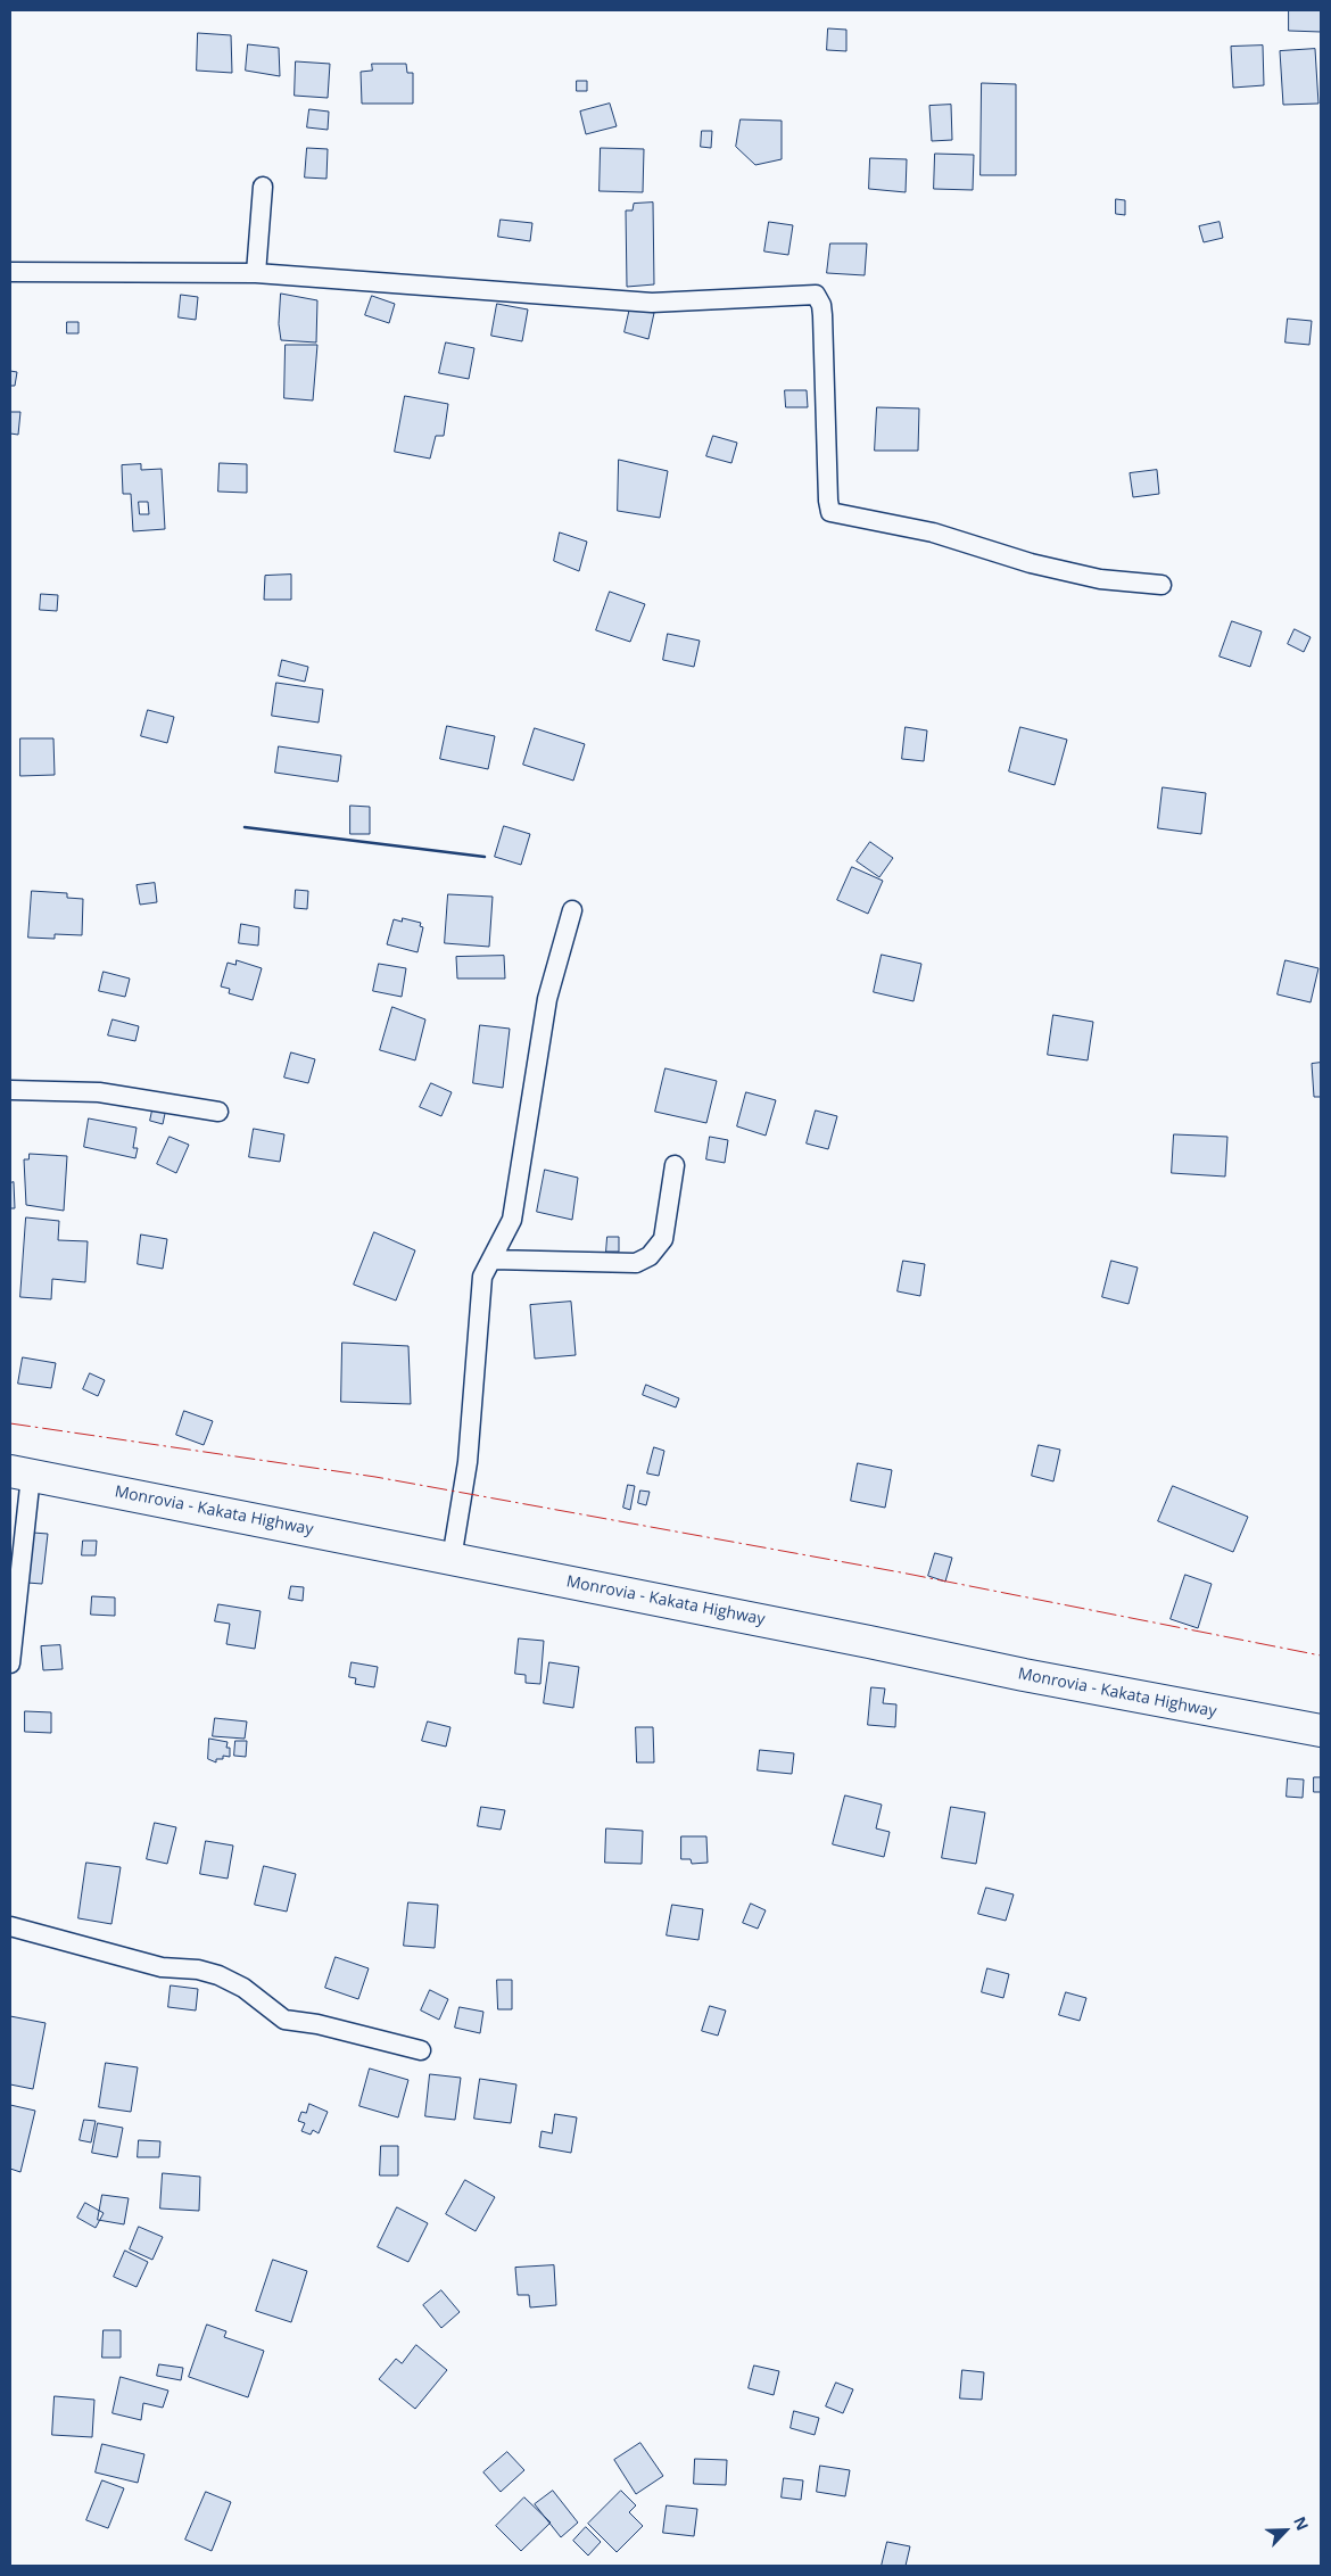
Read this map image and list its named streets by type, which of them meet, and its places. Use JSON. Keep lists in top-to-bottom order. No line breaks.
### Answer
{"streets":{"highway":["Monrovia - Kakata Highway"]},"north":"top right"}
